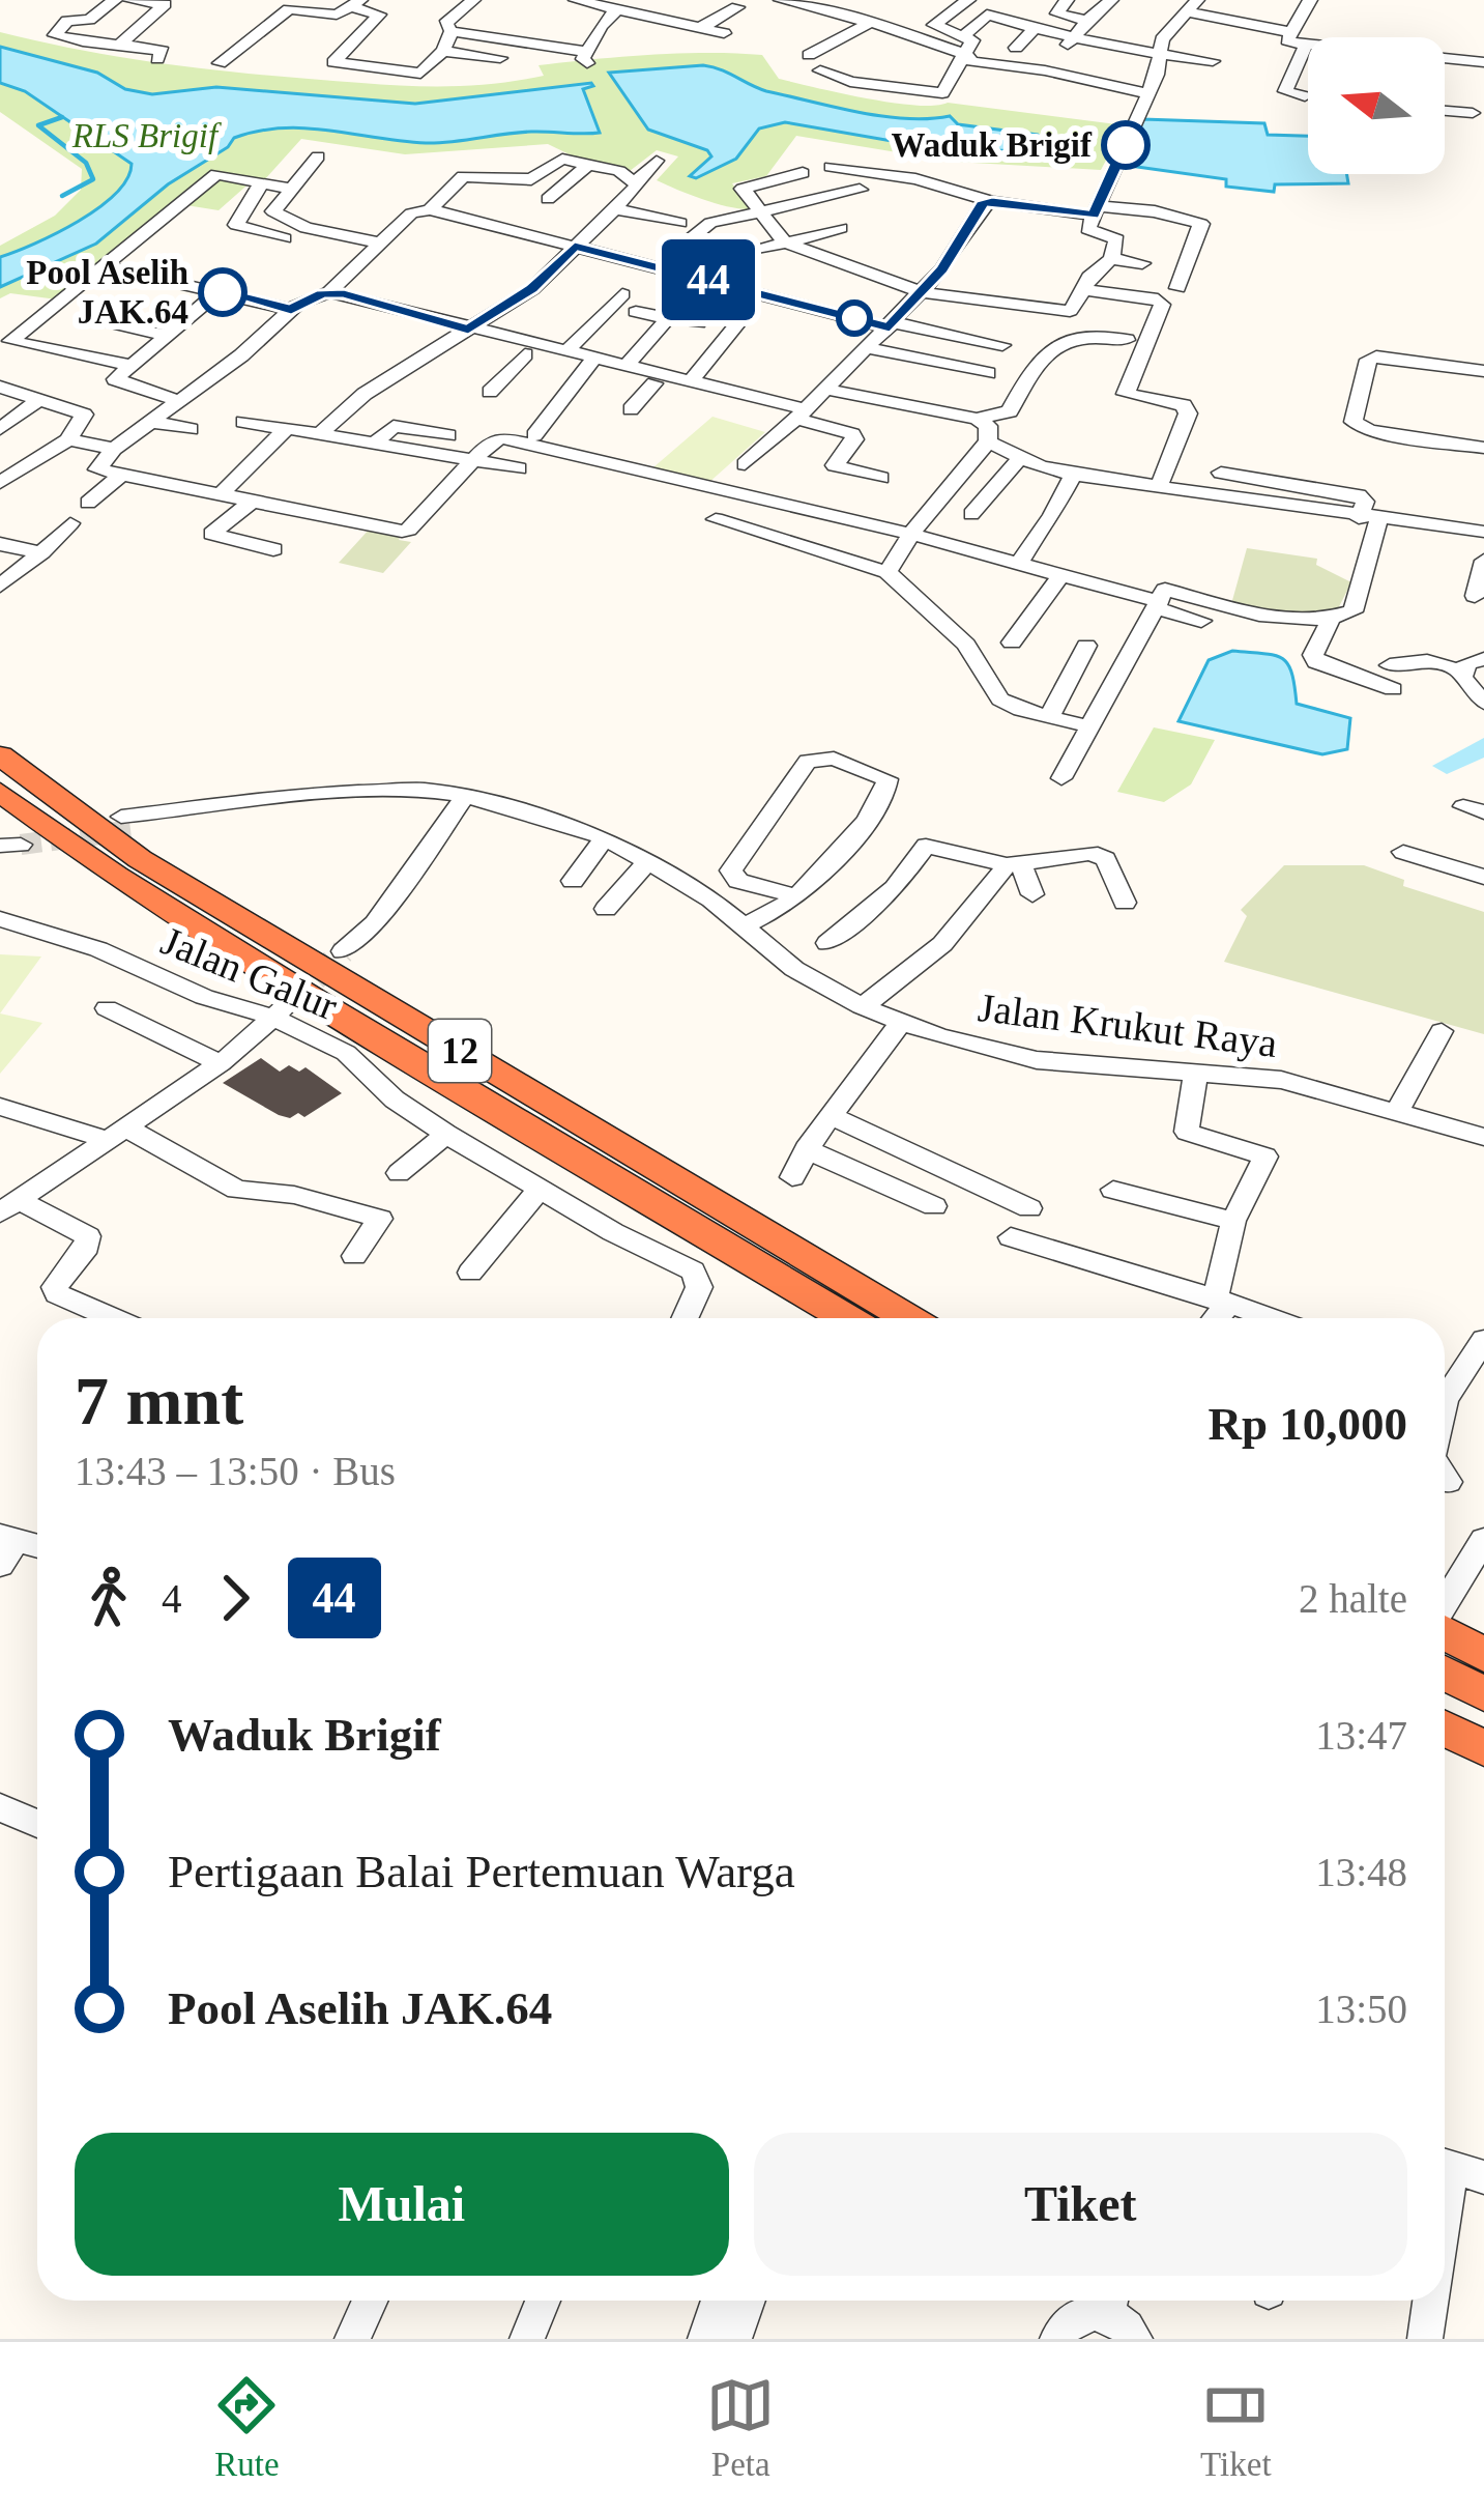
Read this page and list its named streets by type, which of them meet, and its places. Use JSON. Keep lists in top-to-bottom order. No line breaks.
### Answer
{"streets":{"highway":["12"],"street":["Jalan Galur","Jalan Krukut Raya"]},"parks":["RLS Brigif"],"places":["Waduk Brigif","Pool Aselih JAK.64"],"lines":["bus line 44"],"north":"left","page":{"on_map":"44","heading":["7 mnt","13:43 – 13:50 · Bus","Rp 10,000"],"legs":["4","44","2 halte"],"list":[{"name":"Waduk Brigif","value":"13:47"},{"name":"Pertigaan Balai Pertemuan Warga","value":"13:48"},{"name":"Pool Aselih JAK.64","value":"13:50"}],"buttons":["Mulai","Tiket"],"tabs":["Rute","Peta","Tiket"]}}
